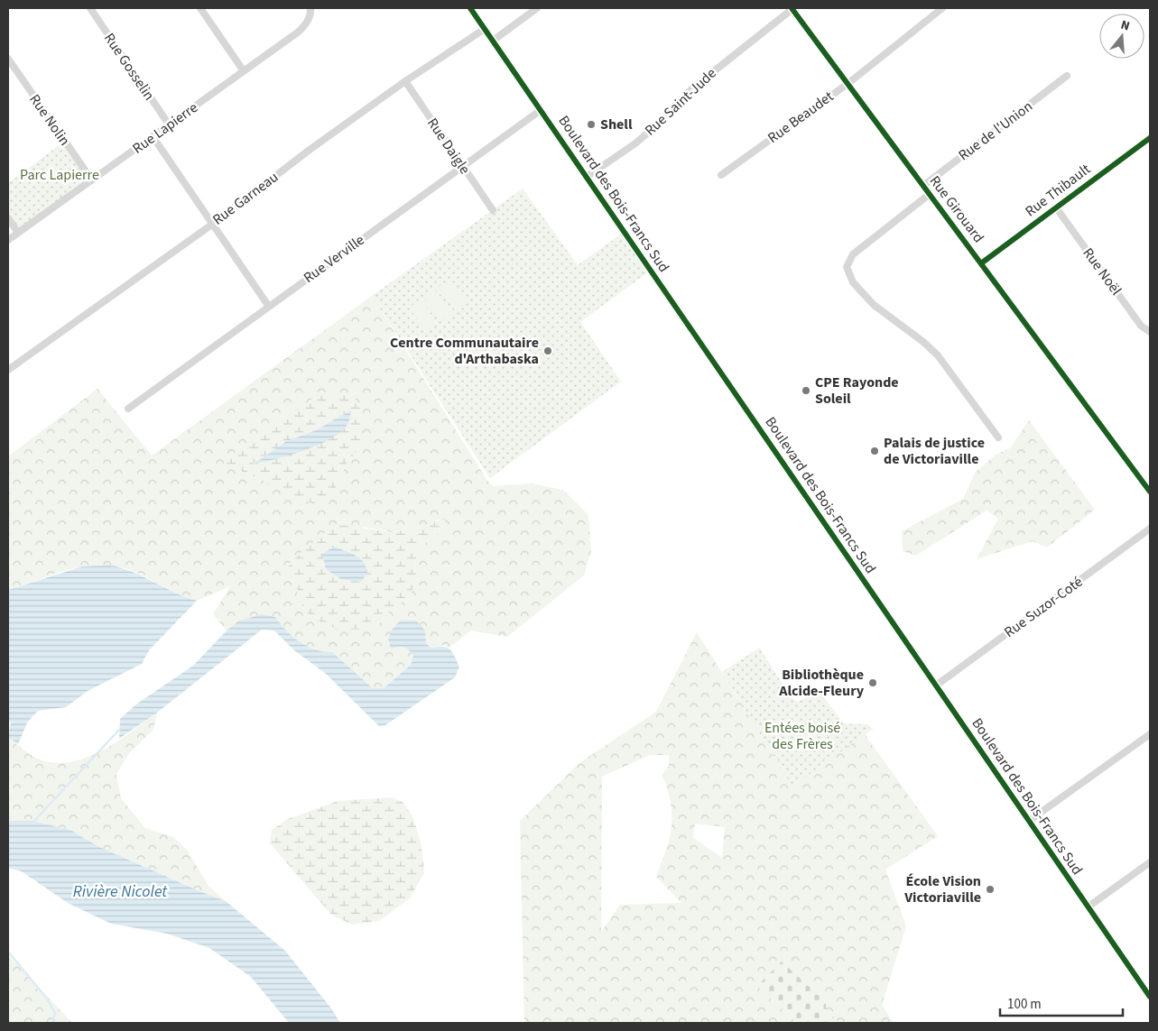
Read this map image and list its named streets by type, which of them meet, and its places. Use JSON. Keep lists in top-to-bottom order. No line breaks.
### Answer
{"streets":{"street":["Rue Gosselin","Rue Saint-Jude","Rue Beaudet","Rue Nolin","Rue Lapierre","Rue de l'Union","Rue Daigle","Rue Thibault","Boulevard des Bois-Francs Sud","Rue Garneau","Rue Girouard","Rue Verville","Rue Noël","Rue Suzor-Coté"]},"crossings":[["Rue Gosselin","Rue Lapierre"],["Rue Saint-Jude","Boulevard des Bois-Francs Sud"],["Rue Saint-Jude","Rue Girouard"],["Rue Beaudet","Rue Girouard"],["Rue Nolin","Rue Lapierre"],["Rue de l'Union","Rue Girouard"],["Rue Daigle","Rue Garneau"],["Rue Daigle","Rue Verville"],["Rue Thibault","Rue Girouard"],["Rue Thibault","Rue Noël"],["Boulevard des Bois-Francs Sud","Rue Garneau"],["Boulevard des Bois-Francs Sud","Rue Verville"],["Boulevard des Bois-Francs Sud","Rue Suzor-Coté"]],"water":["Rivière Nicolet"],"parks":["Parc Lapierre","Entées boisé des Frères"],"places":["Shell","Centre Communautaire d'Arthabaska","CPE Rayonde Soleil","Palais de justice de Victoriaville","Bibliothèque Alcide-Fleury","École Vision Victoriaville"],"scale_bar":"100 m","north":"top"}
